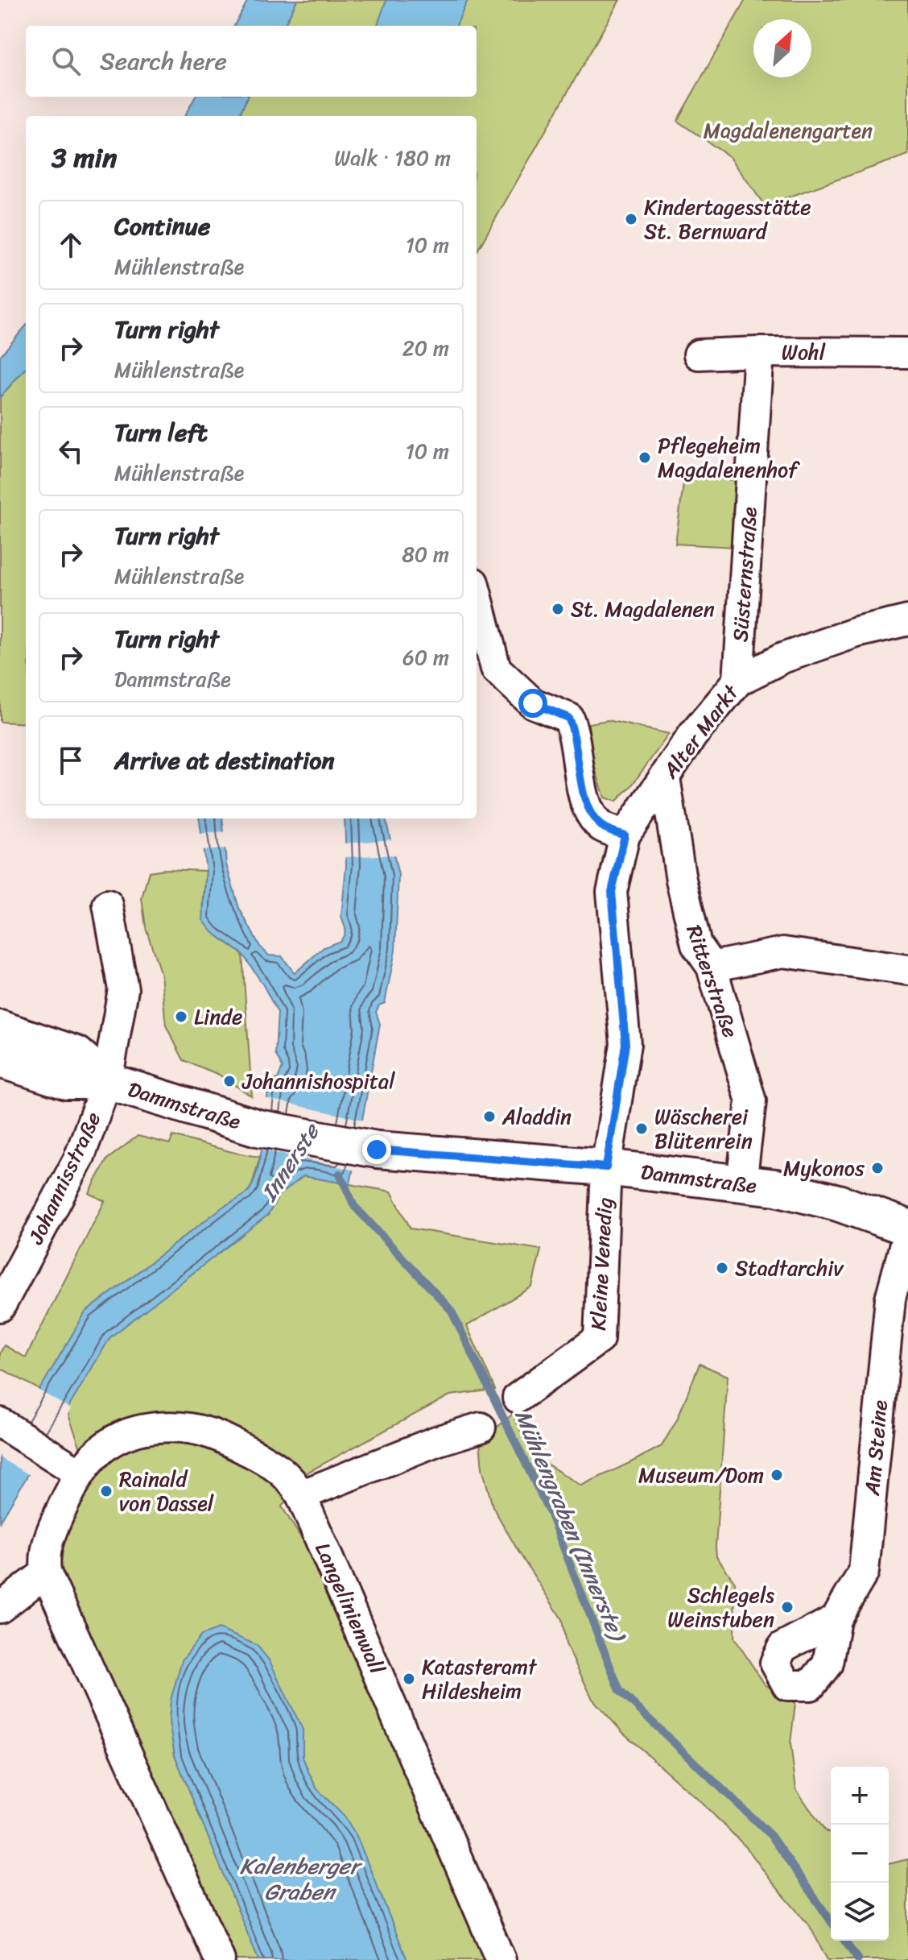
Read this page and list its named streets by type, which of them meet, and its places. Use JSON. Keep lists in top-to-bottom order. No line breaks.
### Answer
{"streets":{"street":["Wohl","Süsternstraße","Alter Markt","Ritterstraße","Dammstraße","Johannisstraße","Kleine Venedig","Am Steine","Langelinienwall"]},"crossings":[["Wohl","Süsternstraße"],["Süsternstraße","Alter Markt"],["Alter Markt","Ritterstraße"],["Ritterstraße","Dammstraße"],["Dammstraße","Johannisstraße"],["Dammstraße","Kleine Venedig"]],"water":["Innerste","Mühlengraben (Innerste)","Kalenberger Graben"],"parks":["Magdalenengarten"],"places":["Kindertagesstätte St. Bernward","Pflegeheim Magdalenenhof","St. Magdalenen","Linde","Johannishospital","Aladdin","Wäscherei Blütenrein","Mykonos","Stadtarchiv","Museum/Dom","Rainald von Dassel","Schlegels Weinstuben","Katasteramt Hildesheim"],"north":"top right","page":{"search":"Search here","heading":["3 min","Walk · 180 m"],"list":[["Continue","Mühlenstraße","10 m"],["Turn right","Mühlenstraße","20 m"],["Turn left","Mühlenstraße","10 m"],["Turn right","Mühlenstraße","80 m"],["Turn right","Dammstraße","60 m"],"Arrive at destination"],"map_buttons":["+","−"]}}
